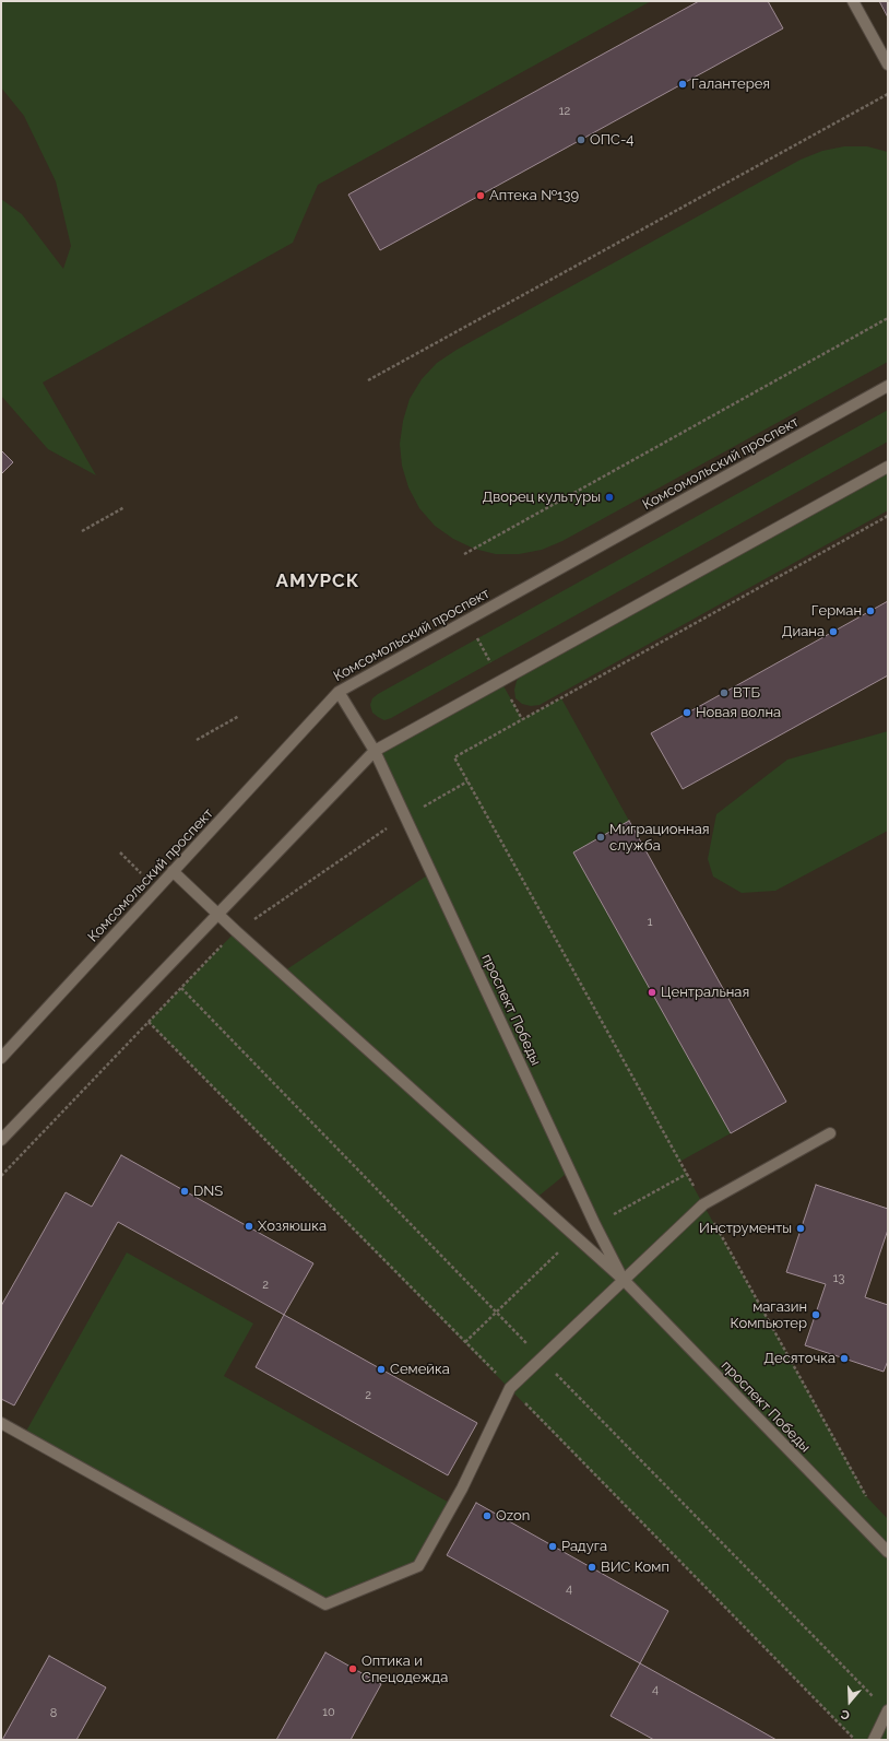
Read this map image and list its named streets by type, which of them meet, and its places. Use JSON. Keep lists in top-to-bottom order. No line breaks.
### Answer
{"streets":{"street":["Комсомольский проспект","проспект Победы"]},"crossings":[["Комсомольский проспект","проспект Победы"]],"districts":["АМУРСК"],"places":["Галантерея","ОПС-4","Аптека №139","Дворец культуры","Герман","Диана","ВТБ","Новая волна","Миграционная служба","Центральная","DNS","Хозяюшка","Инструменты","магазин Компьютер","Десяточка","Семейка","Ozon","Радуга","ВИС Комп","Оптика и Спецодежда"],"house_numbers":["12","1","13","2","2","4","4","10","8"],"north":"bottom"}
